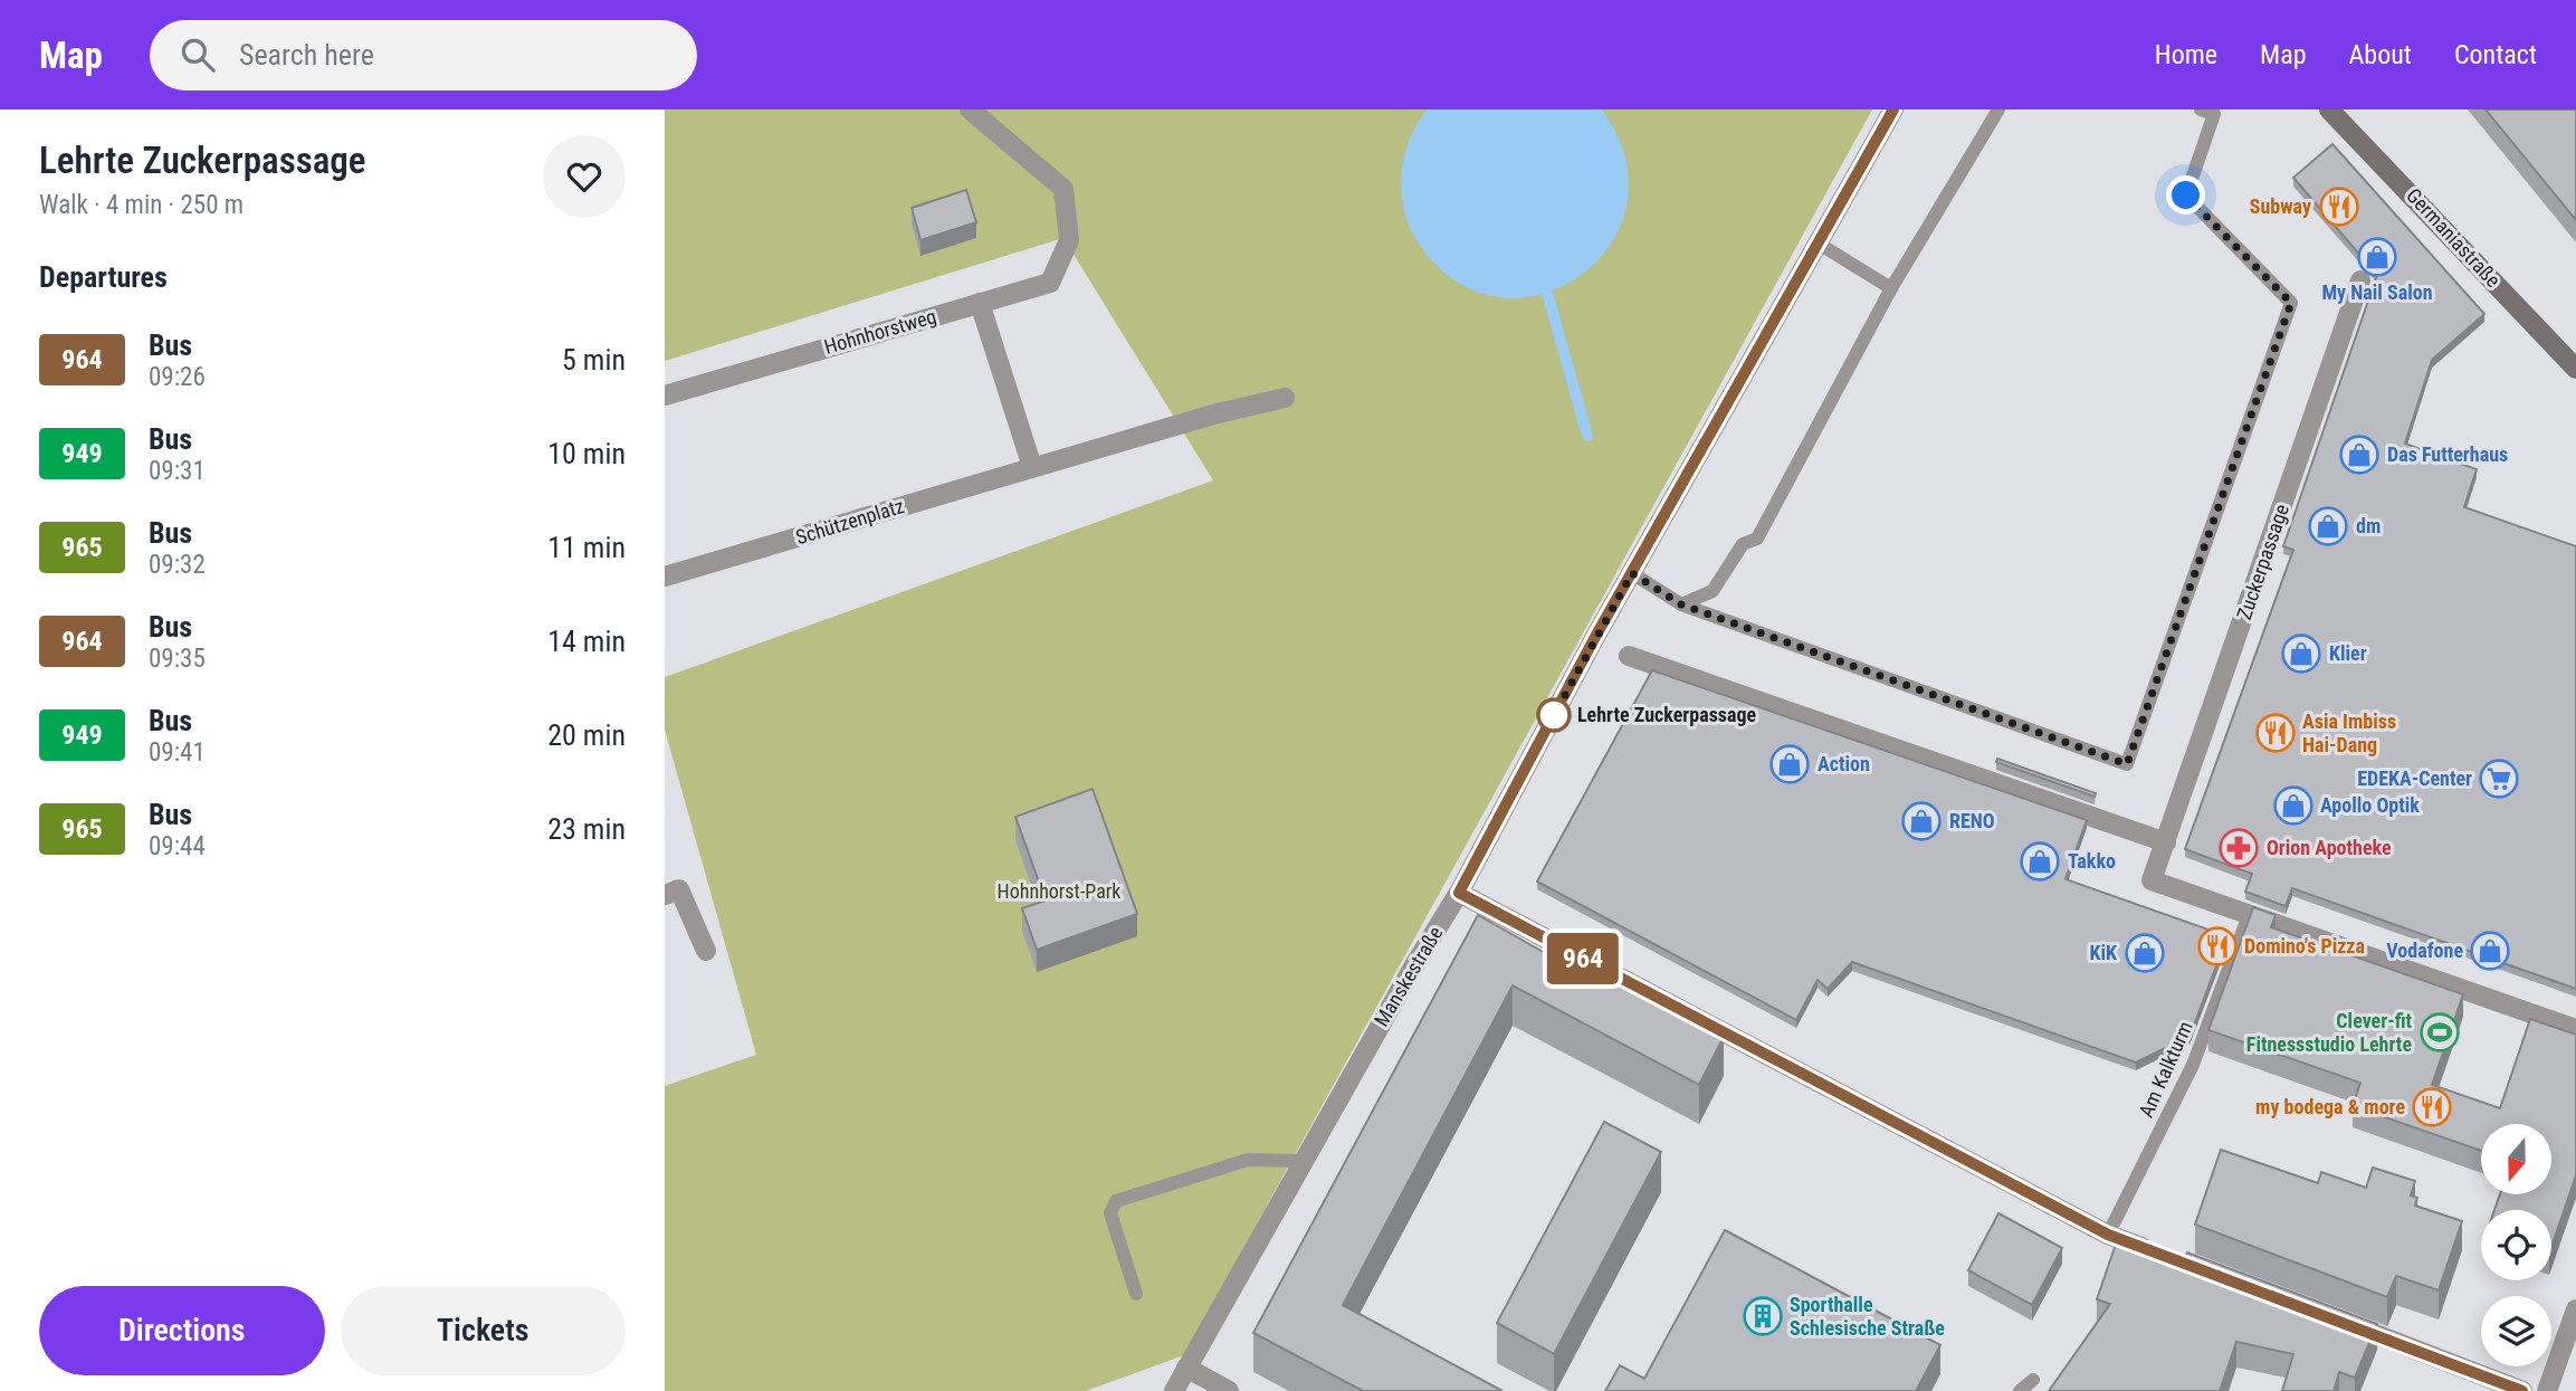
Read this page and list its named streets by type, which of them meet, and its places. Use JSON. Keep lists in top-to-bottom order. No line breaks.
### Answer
{"streets":{"street":["Germaniastraße","Hohnhorstweg","Schützenplatz","Zuckerpassage","Manskestraße"],"lane":["Am Kalkturm"]},"crossings":[["Zuckerpassage","Am Kalkturm"]],"parks":["Hohnhorst-Park"],"places":{"restaurant":["Subway","Asia Imbiss Hai-Dang","Domino's Pizza","my bodega & more"],"shop":["My Nail Salon","Das Futterhaus","dm","Klier","Action","Apollo Optik","RENO","Takko","Vodafone","KiK"],"other":["Lehrte Zuckerpassage"],"supermarket":["EDEKA-Center"],"pharmacy":["Orion Apotheke"],"sports":["Clever-fit Fitnessstudio Lehrte"],"building":["Sporthalle Schlesische Straße"]},"lines":["bus line 964"],"north":"bottom","page":{"header":"Map","search":"Search here","nav":["Home","Map","About","Contact"],"heading":[["Lehrte Zuckerpassage","Walk · 4 min · 250 m"],"Departures"],"on_map":"964","list":[{"mark":"964","name":"Bus","note":"09:26","value":"5 min"},{"mark":"949","name":"Bus","note":"09:31","value":"10 min"},{"mark":"965","name":"Bus","note":"09:32","value":"11 min"},{"mark":"964","name":"Bus","note":"09:35","value":"14 min"},{"mark":"949","name":"Bus","note":"09:41","value":"20 min"},{"mark":"965","name":"Bus","note":"09:44","value":"23 min"}],"buttons":["Directions","Tickets"]}}
